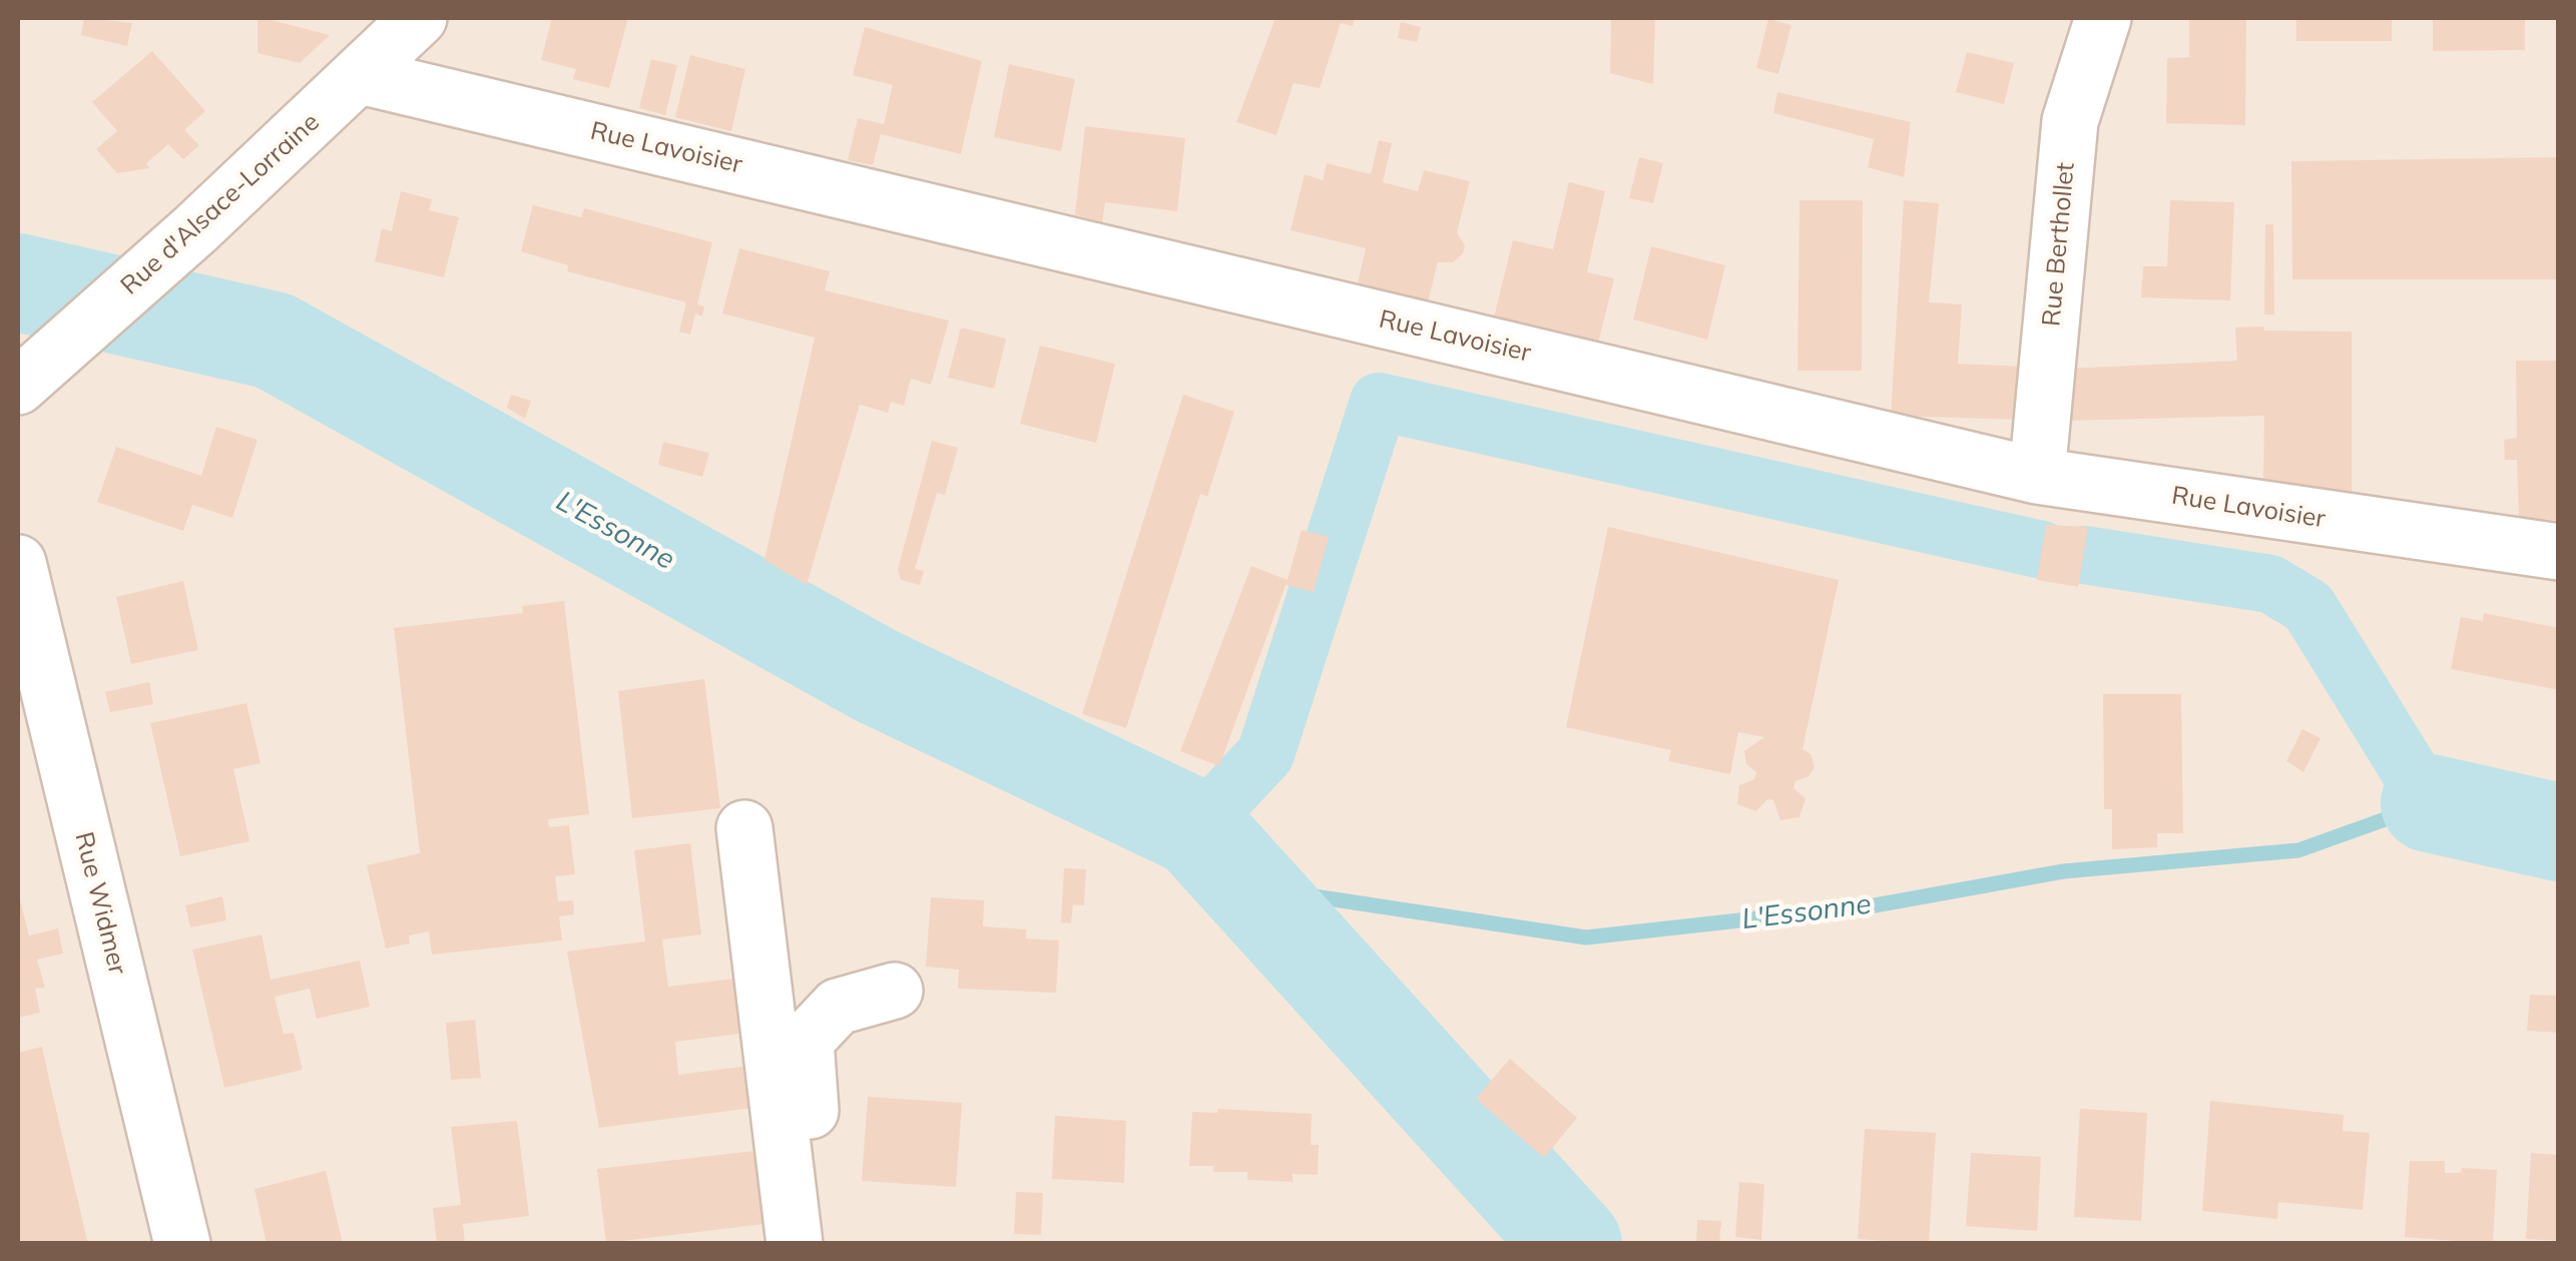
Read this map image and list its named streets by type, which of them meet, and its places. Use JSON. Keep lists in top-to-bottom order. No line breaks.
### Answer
{"streets":{"street":["Rue Lavoisier","Rue d'Alsace-Lorraine","Rue Berthollet","Rue Widmer"]},"crossings":[["Rue Lavoisier","Rue d'Alsace-Lorraine"],["Rue Lavoisier","Rue Berthollet"]],"water":["L'Essonne"]}
